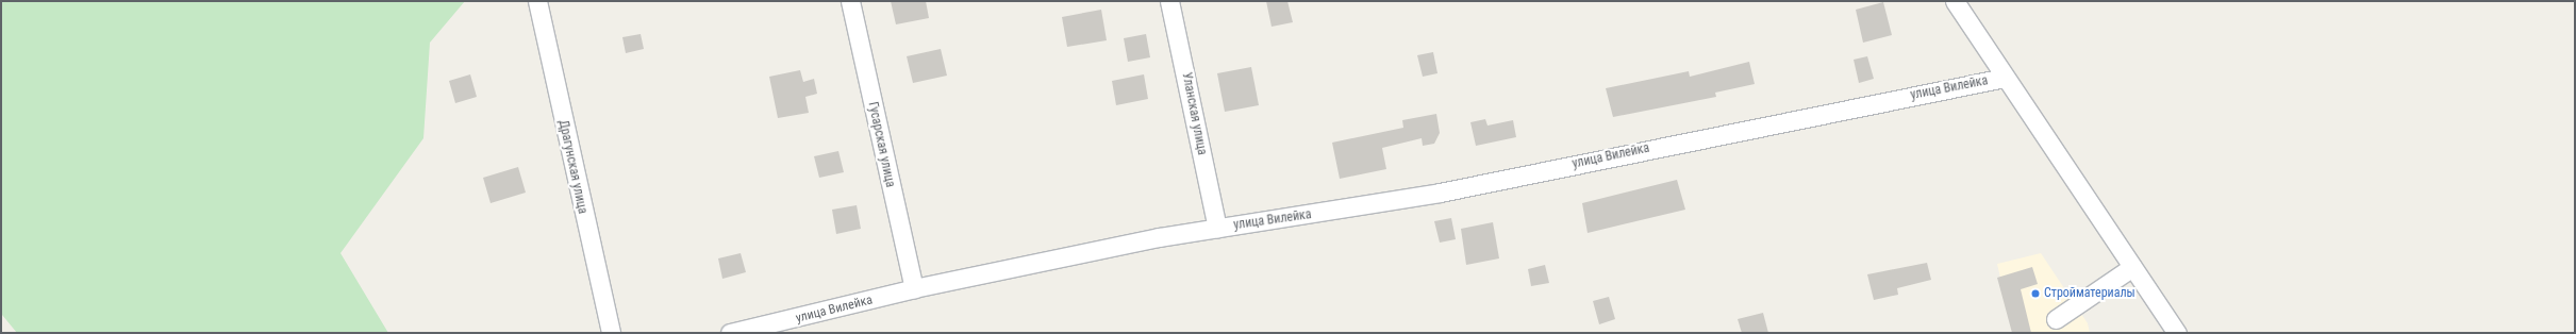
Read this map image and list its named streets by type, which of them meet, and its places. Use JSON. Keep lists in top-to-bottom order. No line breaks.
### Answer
{"streets":{"street":["улица Вилейка","Уланская улица","Гусарская улица","Драгунская улица"]},"crossings":[["улица Вилейка","Уланская улица"],["улица Вилейка","Гусарская улица"]],"places":["Стройматериалы"]}
